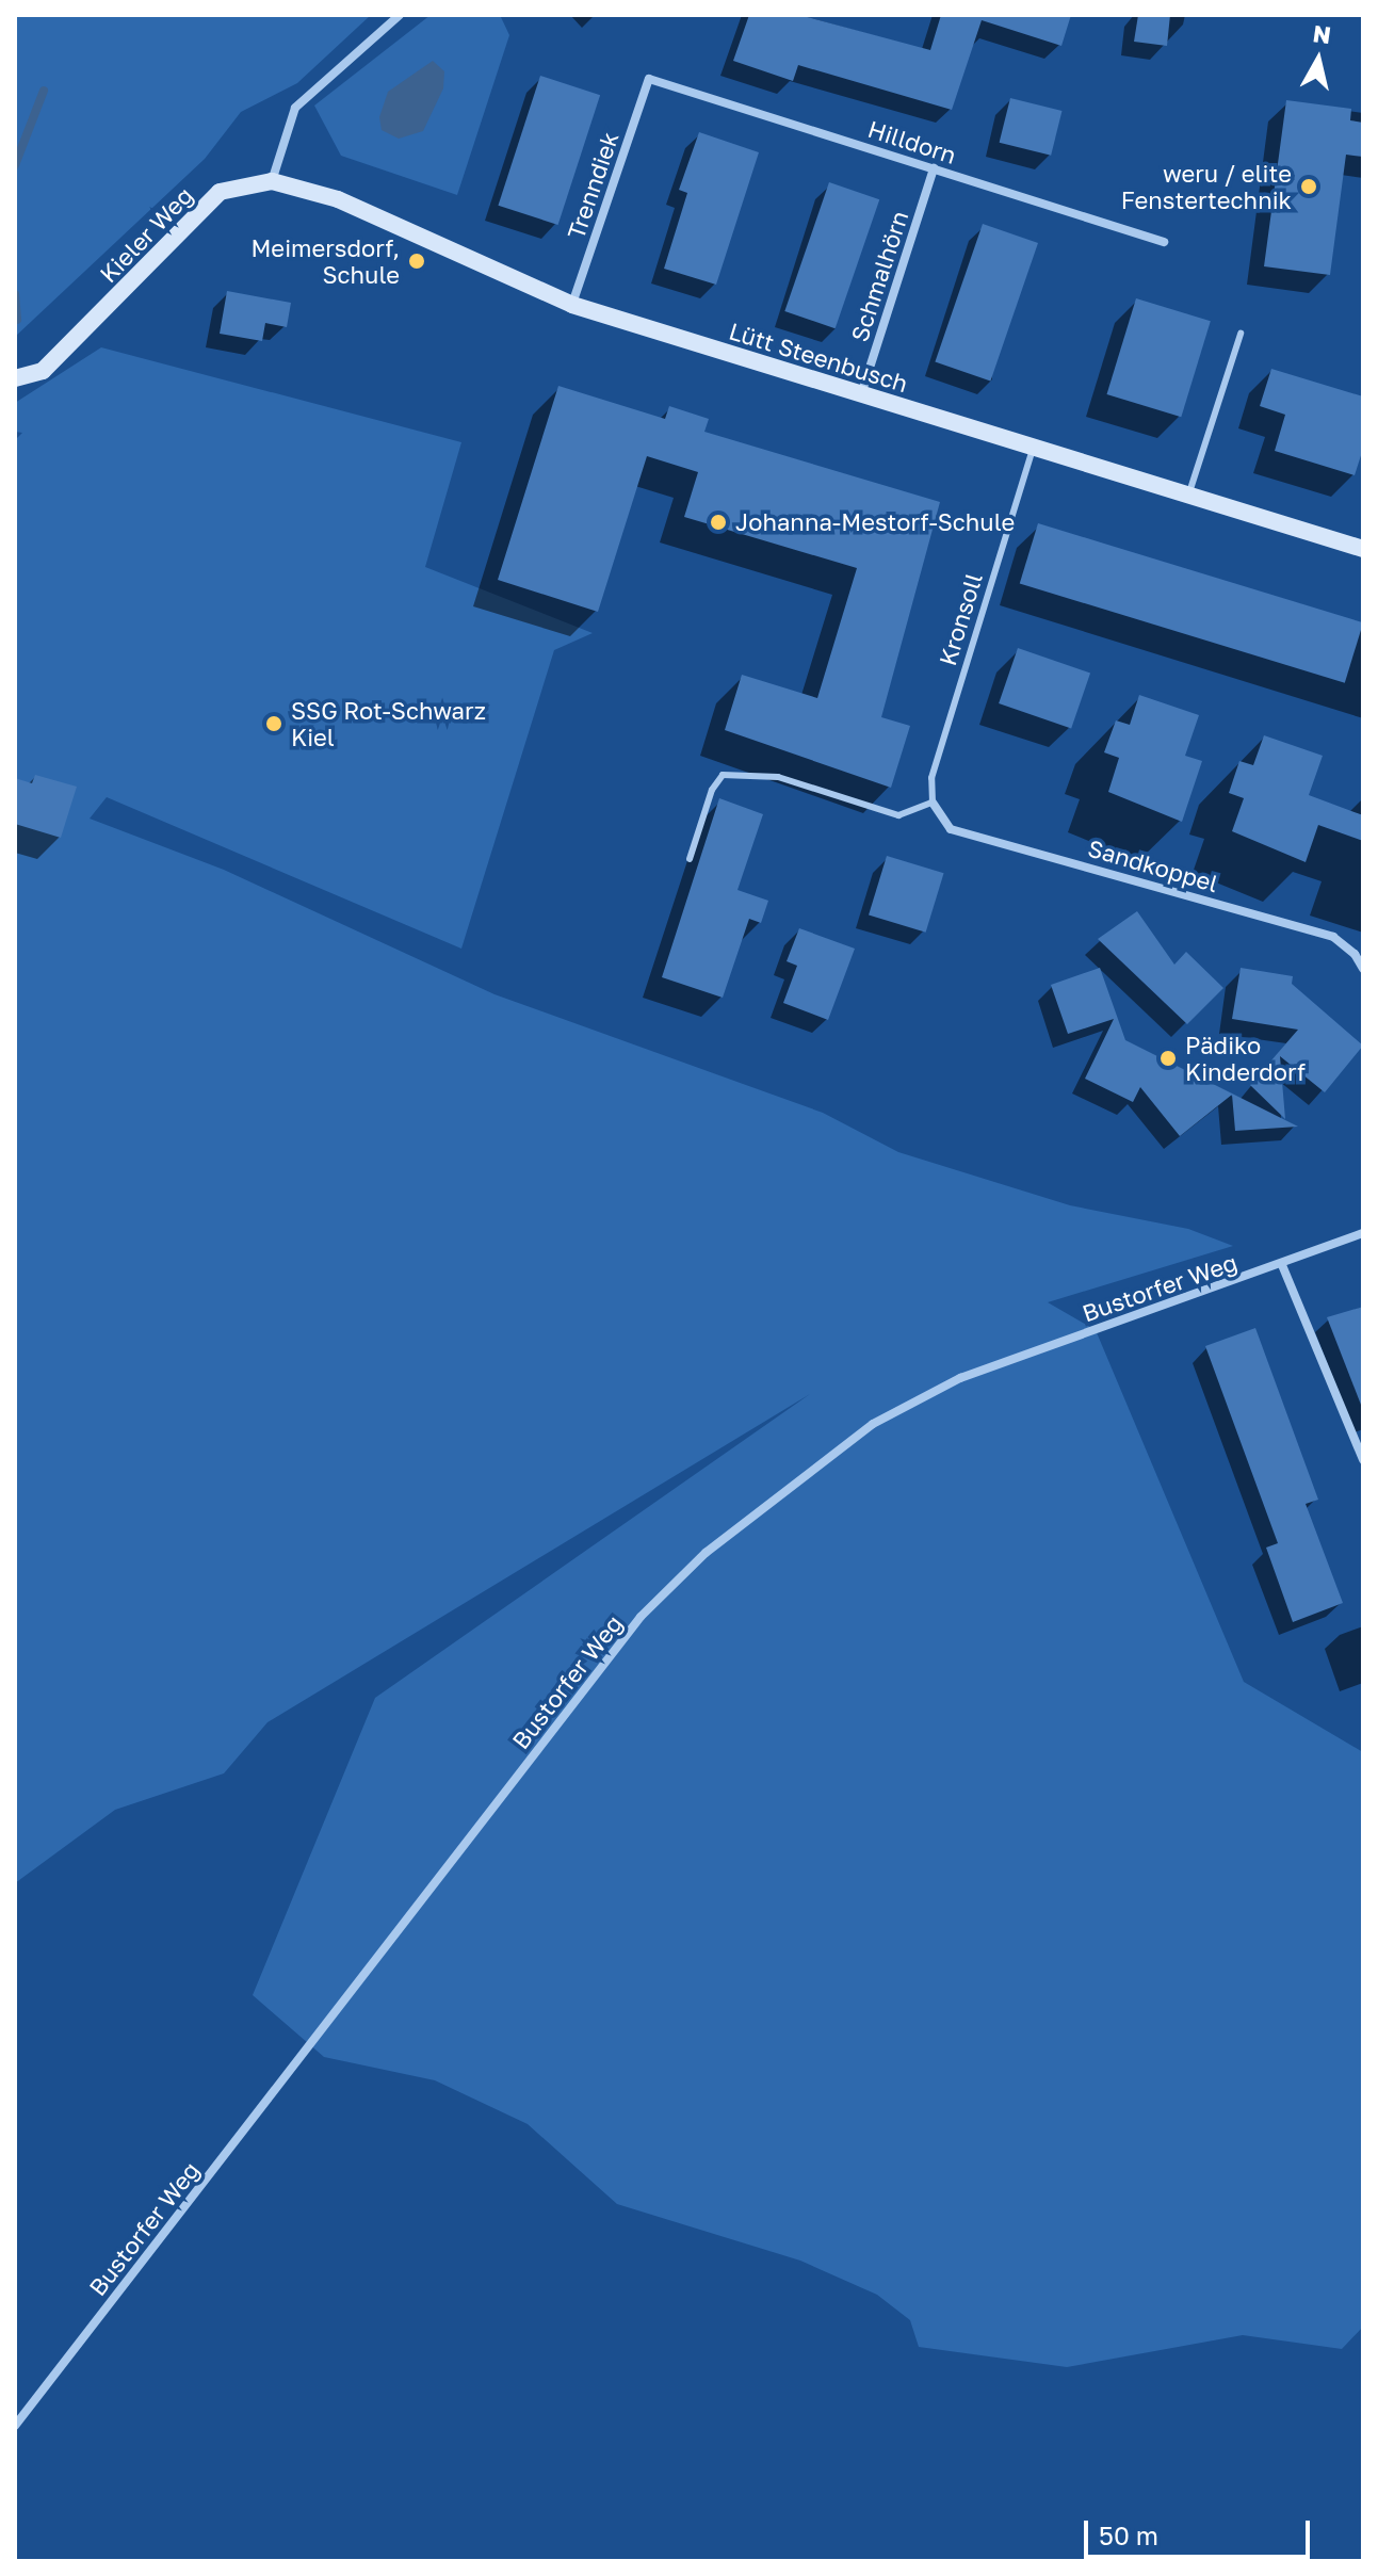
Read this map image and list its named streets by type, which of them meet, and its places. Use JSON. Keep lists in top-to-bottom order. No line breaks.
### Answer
{"streets":{"street":["Hilldorn","Trenndiek","Kieler Weg","Schmalhörn","Lütt Steenbusch","Sandkoppel","Bustorfer Weg"],"lane":["Kronsoll"]},"crossings":[["Hilldorn","Trenndiek"],["Hilldorn","Schmalhörn"],["Trenndiek","Lütt Steenbusch"],["Kieler Weg","Lütt Steenbusch"],["Schmalhörn","Lütt Steenbusch"],["Lütt Steenbusch","Kronsoll"],["Kronsoll","Sandkoppel"]],"places":["weru / elite Fenstertechnik","Meimersdorf, Schule","Johanna-Mestorf-Schule","SSG Rot-Schwarz Kiel","Pädiko Kinderdorf"],"scale_bar":"50 m","north":"top"}
